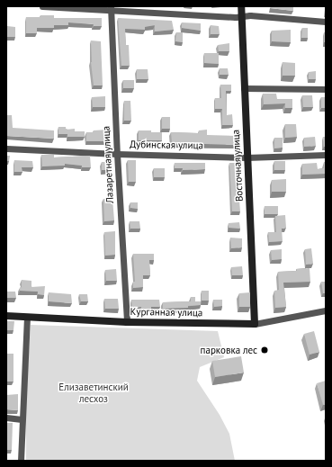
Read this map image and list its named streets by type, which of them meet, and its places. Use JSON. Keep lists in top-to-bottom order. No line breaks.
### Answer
{"streets":{"street":["Дубинская улица","Лазаретная улица","Восточная улица","Курганная улица"]},"crossings":[["Дубинская улица","Лазаретная улица"],["Дубинская улица","Восточная улица"],["Лазаретная улица","Курганная улица"],["Восточная улица","Курганная улица"]],"parks":["Елизаветинский лесхоз"],"places":["парковка лес"]}
